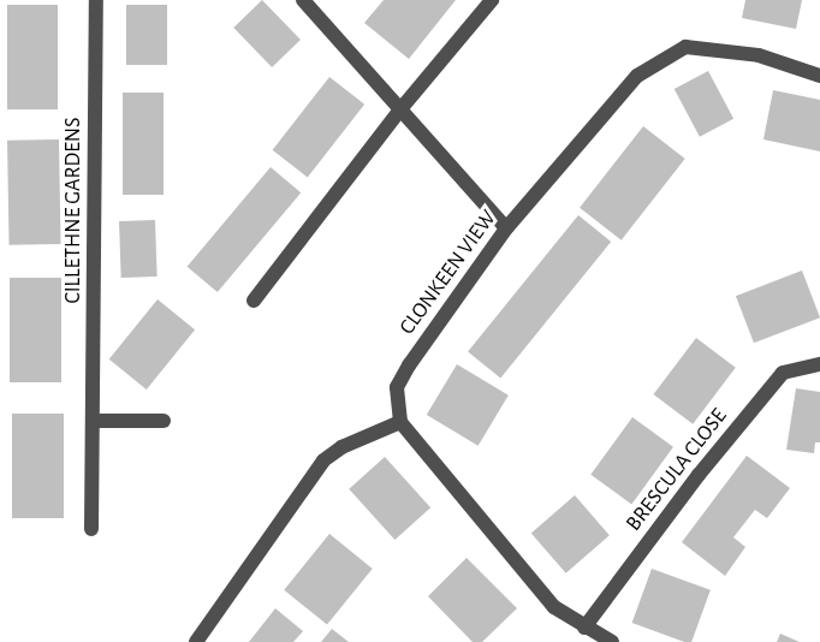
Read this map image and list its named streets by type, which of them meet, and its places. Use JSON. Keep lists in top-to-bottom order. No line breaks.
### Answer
{"streets":{"street":["CILLETHNE GARDENS","CLONKEEN VIEW","BRESCULA CLOSE"]}}
